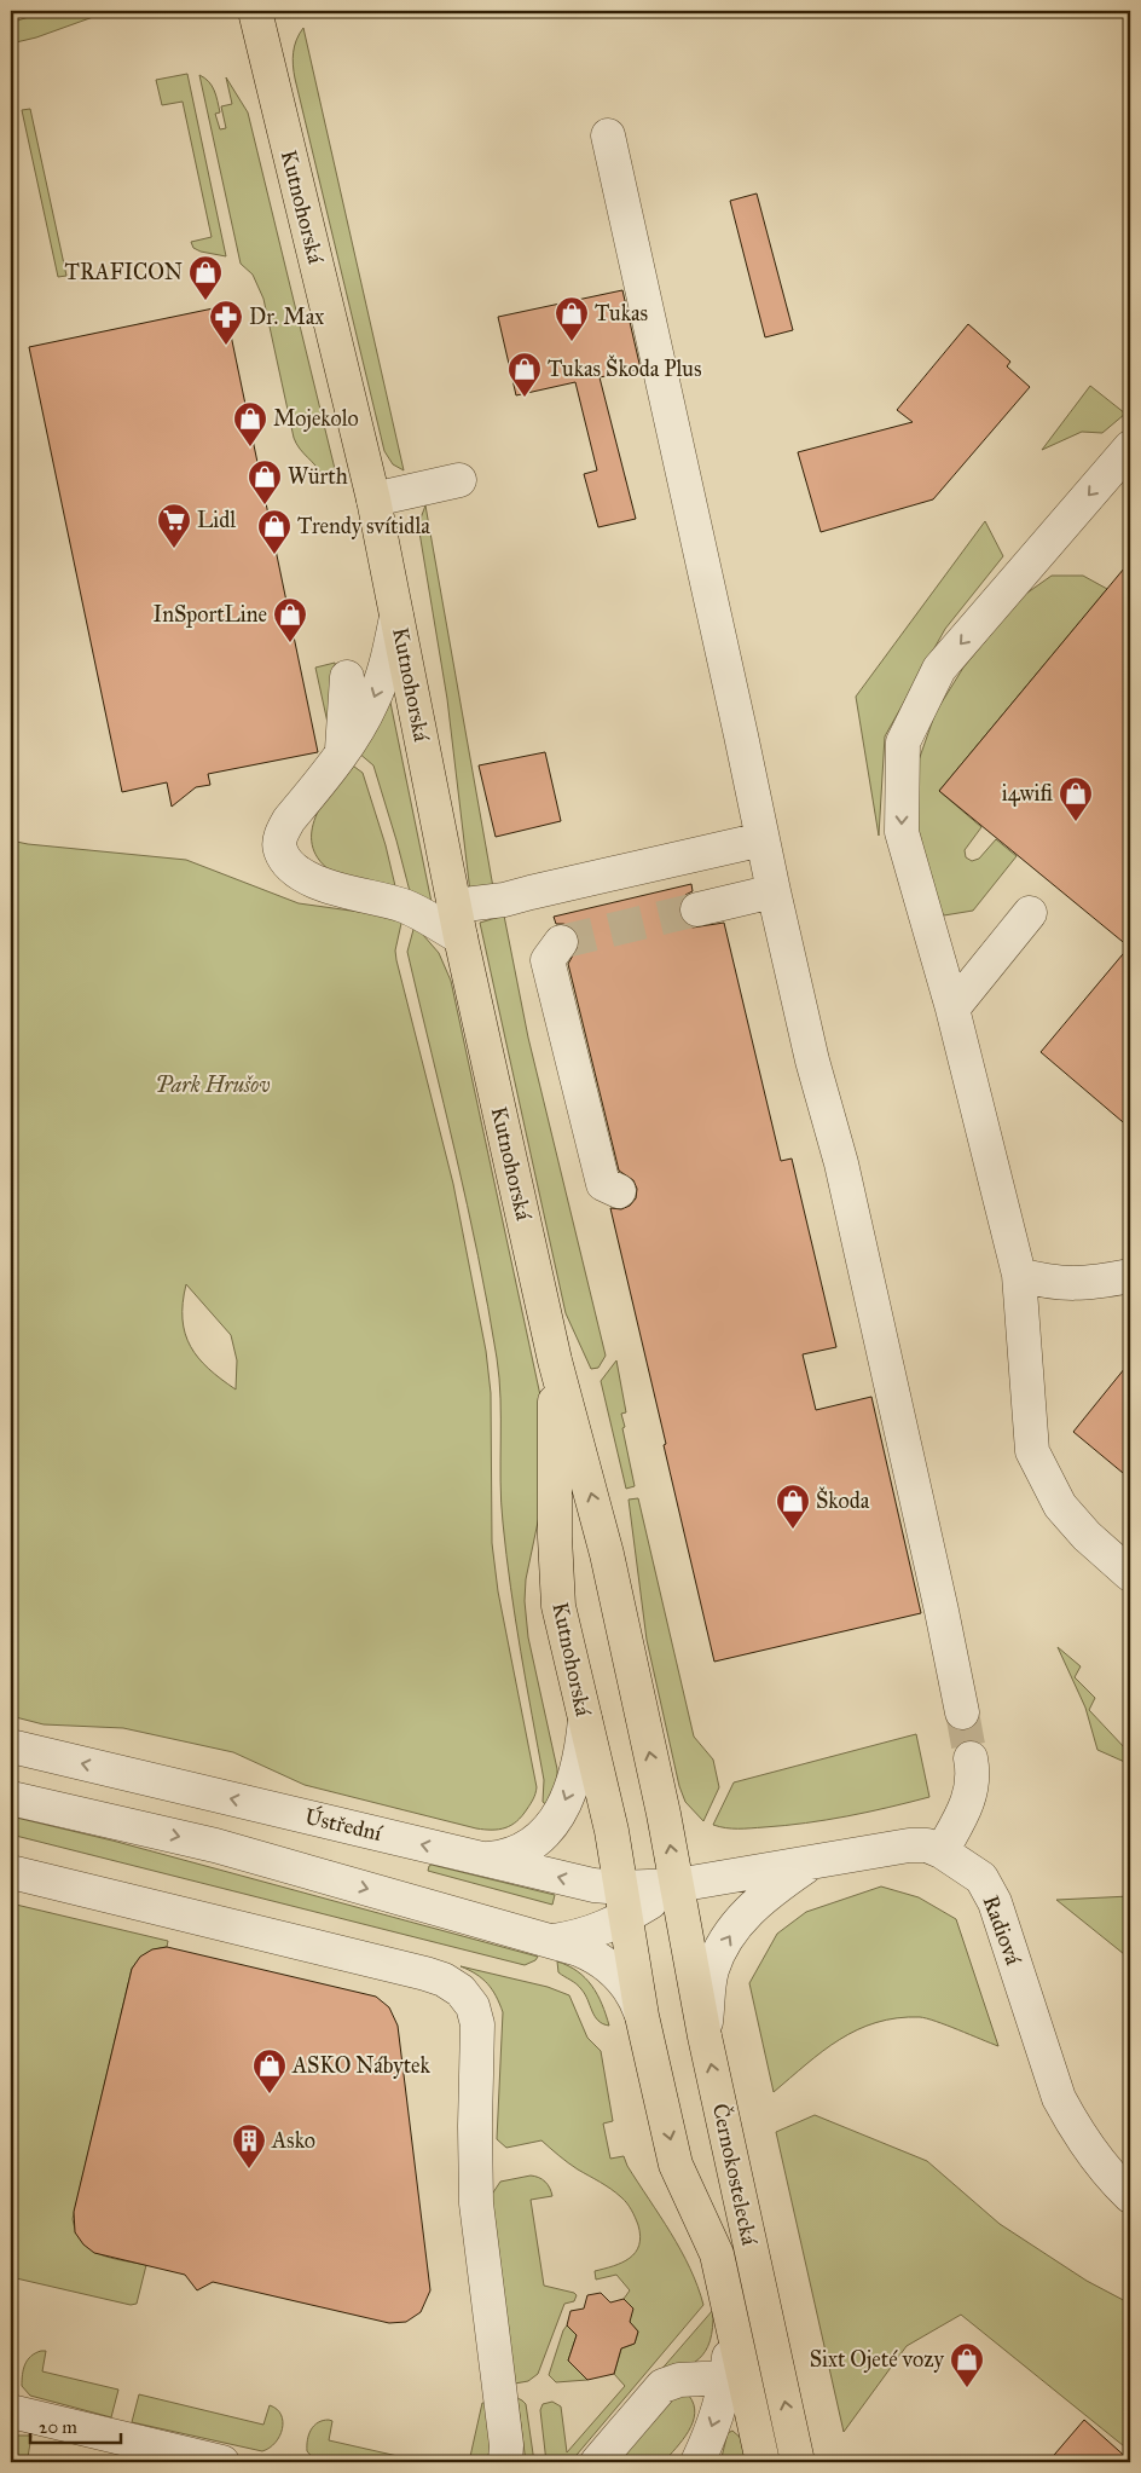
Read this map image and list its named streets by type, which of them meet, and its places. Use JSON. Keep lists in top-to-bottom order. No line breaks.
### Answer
{"streets":{"main road":["Kutnohorská","Černokostelecká"],"street":["Ústřední","Radiová"]},"crossings":[["Kutnohorská","Ústřední"],["Kutnohorská","Radiová"],["Kutnohorská","Černokostelecká"],["Ústřední","Černokostelecká"],["Radiová","Černokostelecká"]],"parks":["Park Hrušov"],"places":{"shop":["TRAFICON","Tukas","Tukas Škoda Plus","Mojekolo","Würth","Trendy svítidla","InSportLine","i4wifi","Škoda","ASKO Nábytek","Sixt Ojeté vozy"],"pharmacy":["Dr. Max"],"supermarket":["Lidl"],"building":["Asko"]},"scale_bar":"20 m"}
